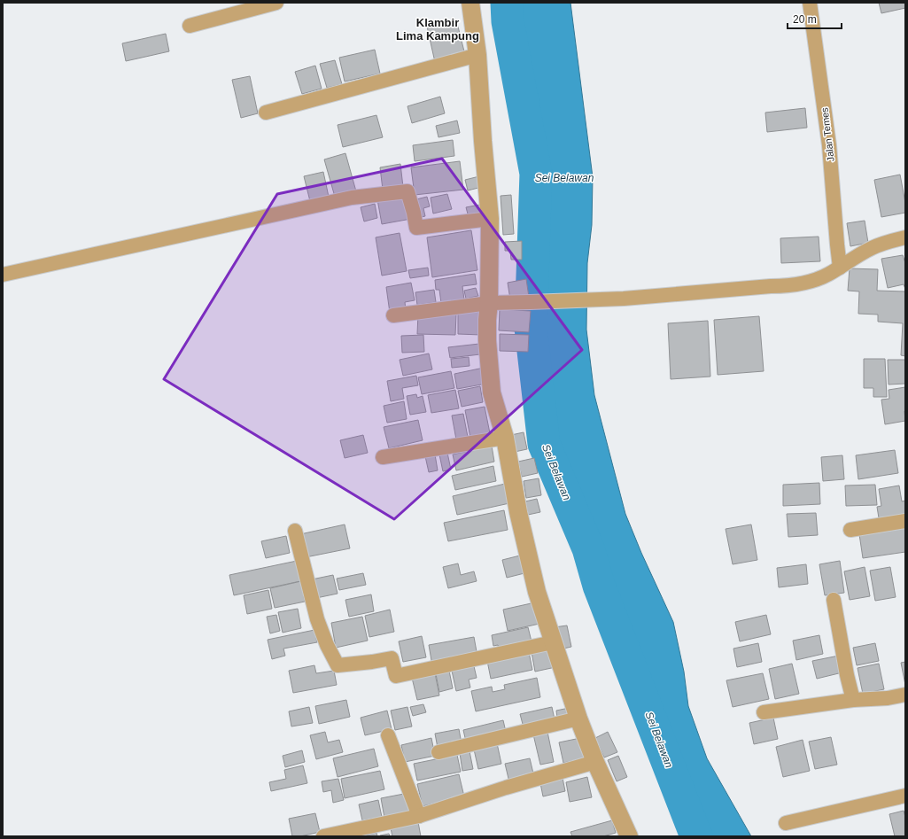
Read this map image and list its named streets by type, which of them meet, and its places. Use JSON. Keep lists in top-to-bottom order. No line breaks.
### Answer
{"streets":{"street":["Jalan Temes"]},"districts":["Klambir Lima Kampung"],"water":["Sei Belawan"],"scale_bar":"20 m"}
